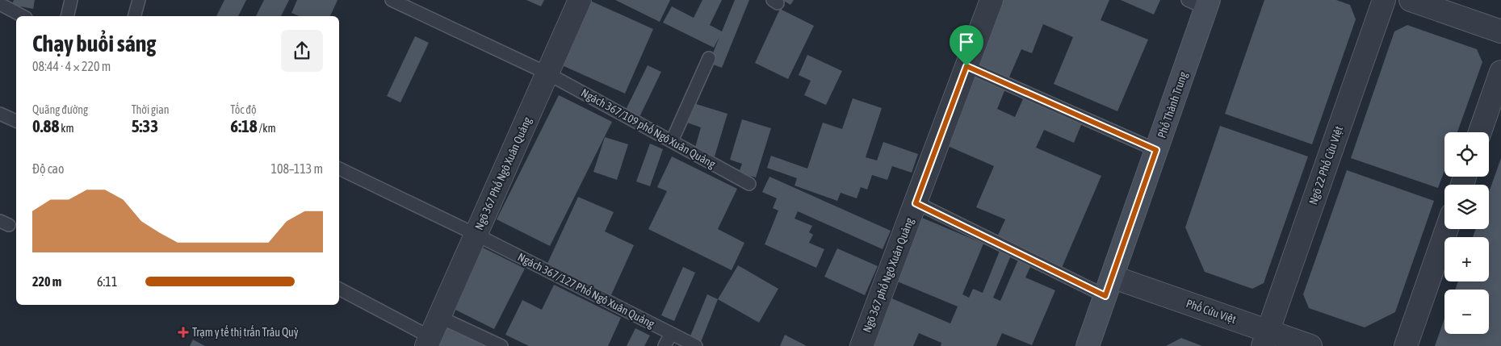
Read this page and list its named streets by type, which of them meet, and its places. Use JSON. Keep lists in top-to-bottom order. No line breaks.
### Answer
{"streets":{"main road":["Phố Thành Trung"],"street":["Ngõ 22 Phố Cửu Việt","Ngõ 367 Phố Ngô Xuân Quảng","Ngõ 367 phố Ngô Xuân Quảng","Phố Cửu Việt"],"lane":["Ngách 367/109 phố Ngô Xuân Quảng","Ngách 367/127 Phố Ngô Xuân Quảng"]},"crossings":[["Phố Thành Trung","Phố Cửu Việt"],["Ngách 367/109 phố Ngô Xuân Quảng","Ngõ 367 Phố Ngô Xuân Quảng"],["Ngõ 22 Phố Cửu Việt","Phố Cửu Việt"],["Ngõ 367 Phố Ngô Xuân Quảng","Ngách 367/127 Phố Ngô Xuân Quảng"]],"places":{"health":["Trạm y tế thị trấn Trâu Quỳ"]},"page":{"heading":["Chạy buổi sáng","08:44 · 4 × 220 m"],"stats":[["Quãng đường","0.88 km"],["Thời gian","5:33"],["Tốc độ","6:18 /km"]],"map_buttons":["+","−"],"chart":["Độ cao","108–113 m"],"list":[{"name":"220 m","note":"6:11"}]}}
